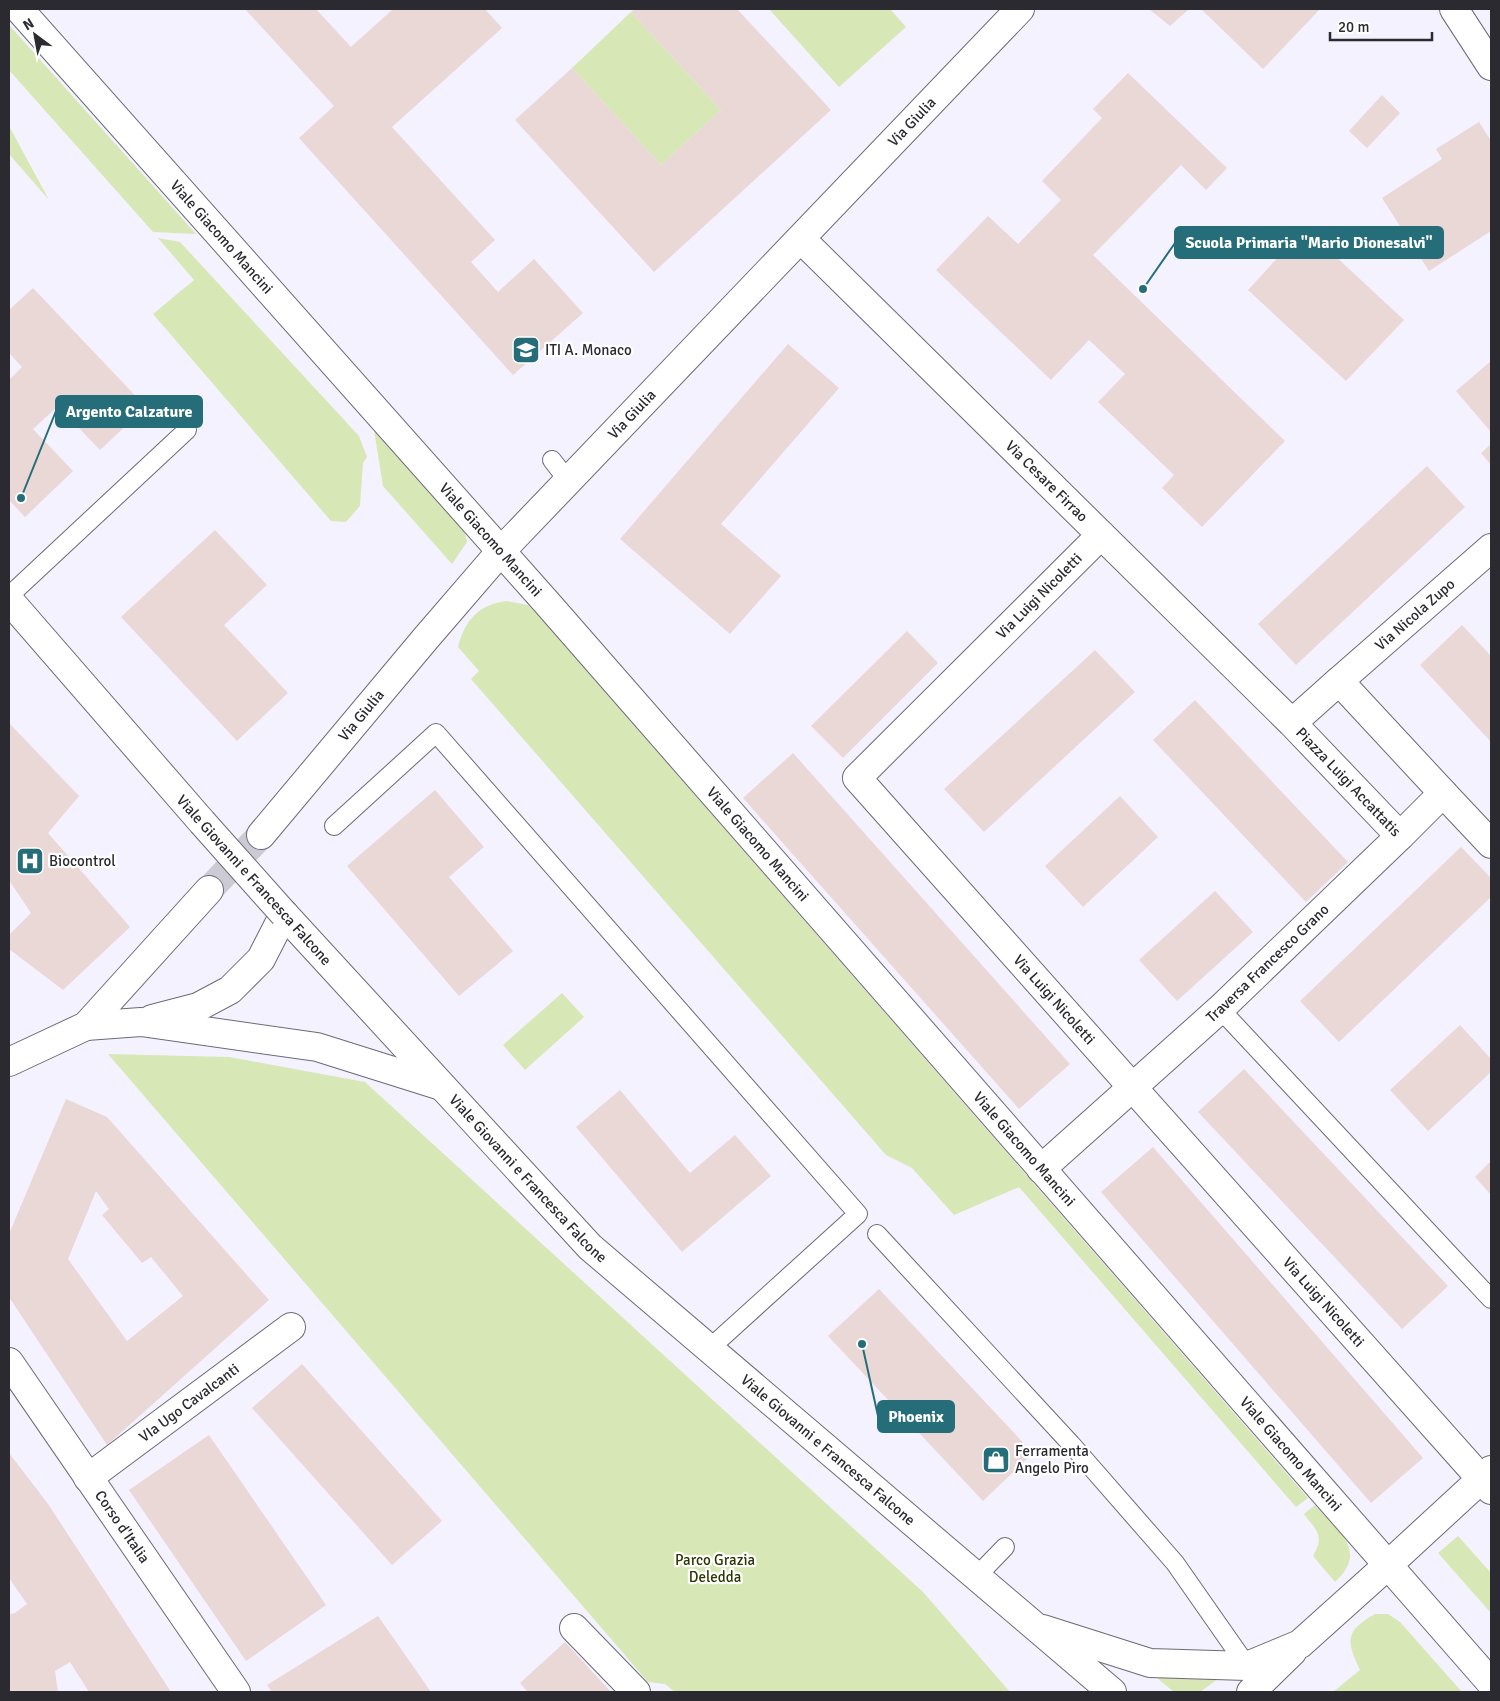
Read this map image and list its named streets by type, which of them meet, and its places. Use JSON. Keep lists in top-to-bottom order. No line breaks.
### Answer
{"streets":{"street":["Via Giulia","Viale Giacomo Mancini","Via Cesare Firrao","Via Luigi Nicoletti","Via Nicola Zupo","Piazza Luigi Accattatis","Viale Giovanni e Francesca Falcone","Traversa Francesco Grano","VIa Ugo Cavalcanti","Corso d'Italia"]},"crossings":[["Via Giulia","Viale Giacomo Mancini"],["Via Giulia","Via Cesare Firrao"],["Viale Giacomo Mancini","Traversa Francesco Grano"],["Via Cesare Firrao","Via Luigi Nicoletti"],["Via Cesare Firrao","Piazza Luigi Accattatis"],["Via Luigi Nicoletti","Traversa Francesco Grano"],["Via Nicola Zupo","Piazza Luigi Accattatis"],["Piazza Luigi Accattatis","Traversa Francesco Grano"],["VIa Ugo Cavalcanti","Corso d'Italia"]],"parks":["Parco Grazia Deledda"],"places":{"other":["Scuola Primaria \"Mario Dionesalvi\"","Argento Calzature","Phoenix"],"school or university":["ITI A. Monaco"],"hospital":["Biocontrol"],"shop":["Ferramenta Angelo Piro"]},"scale_bar":"20 m","north":"top left"}
